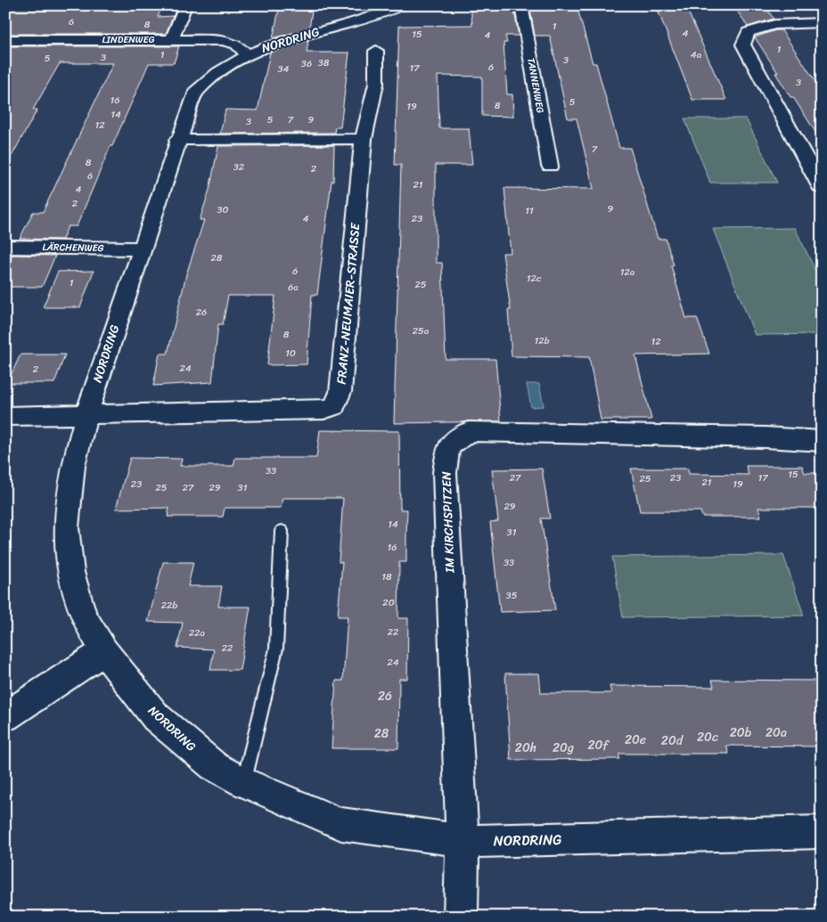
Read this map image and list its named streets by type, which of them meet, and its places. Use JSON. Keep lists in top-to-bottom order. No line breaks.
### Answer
{"streets":{"street":["LINDENWEG","NORDRING","TANNENWEG","LÄRCHENWEG","FRANZ-NEUMAIER-STRASSE","IM KIRCHSPITZEN"]},"crossings":[["LINDENWEG","NORDRING"],["NORDRING","LÄRCHENWEG"],["NORDRING","FRANZ-NEUMAIER-STRASSE"],["NORDRING","IM KIRCHSPITZEN"]],"house_numbers":["6","8","1","4","15","4","1","1","4a","3","5","3","38","36","6","17","34","3","16","5","8","19","14","5","7","9","3","12","7","8","32","2","6","21","4","2","9","30","11","4","23","28","6","12a","12c","1","25","6a","26","25a","8","12b","12","10","24","2","33","15","27","23","17","25","21","23","19","25","27","29","31","29","14","31","16","33","18","35","20","22b","22","22a","22","24","26","20b","20a","28","20c","20e","20d","20f","20h","20g"]}
